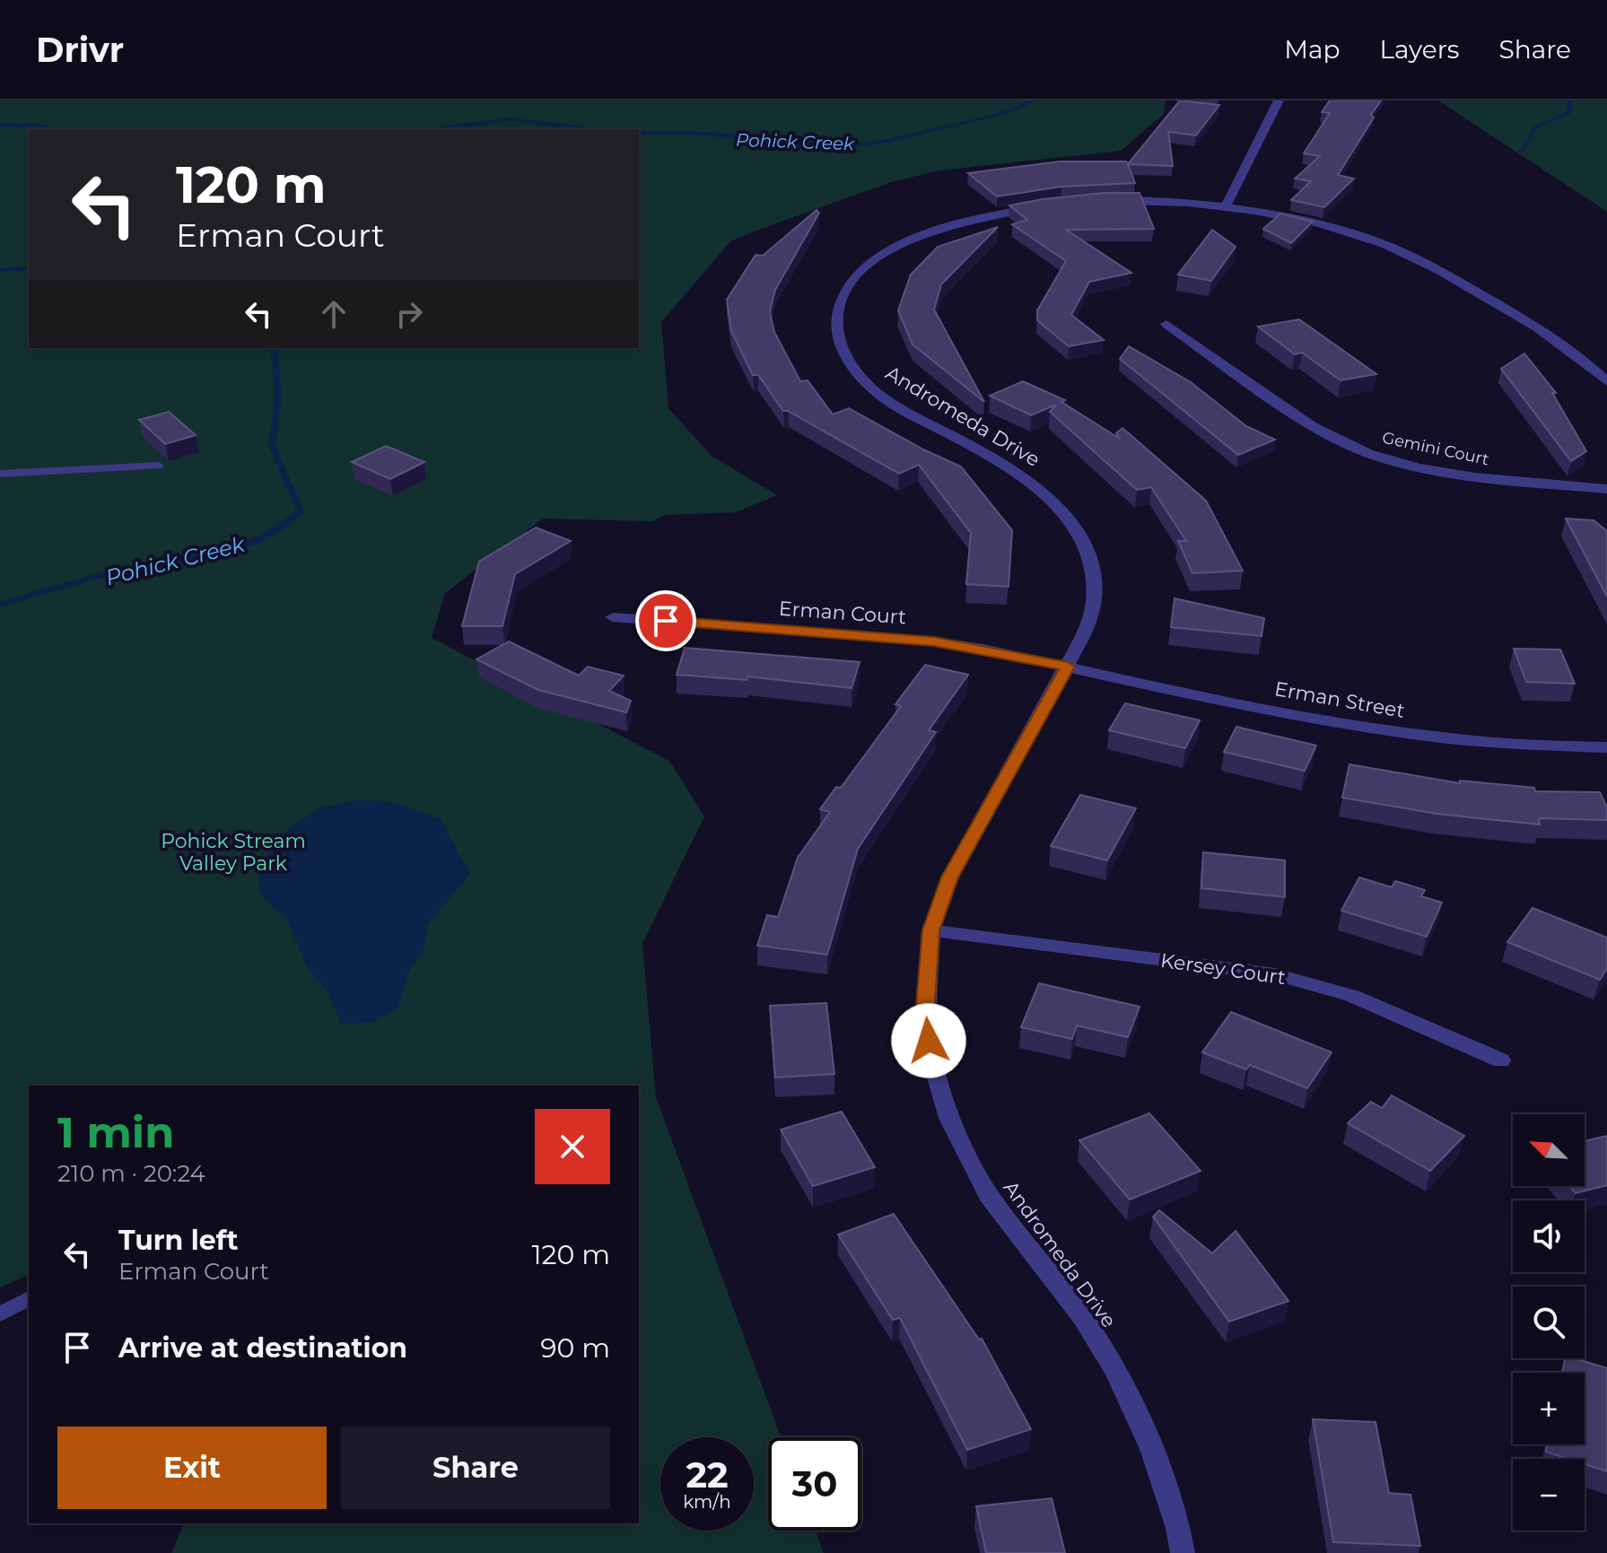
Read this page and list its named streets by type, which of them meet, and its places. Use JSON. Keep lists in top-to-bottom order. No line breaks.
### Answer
{"streets":{"street":["Andromeda Drive","Gemini Court","Erman Court","Erman Street","Kersey Court"]},"crossings":[["Andromeda Drive","Erman Court"],["Andromeda Drive","Erman Street"],["Andromeda Drive","Kersey Court"],["Erman Court","Erman Street"]],"water":["Pohick Creek"],"parks":["Pohick Stream Valley Park"],"north":"top left","page":{"header":"Drivr","nav":["Map","Layers","Share"],"turn":["120 m","Erman Court"],"heading":["1 min","210 m · 20:24"],"map_buttons":["+","−"],"list":[{"name":"Turn left","note":"Erman Court","value":"120 m"},{"name":"Arrive at destination","value":"90 m"}],"buttons":["Exit","Share"],"speed":"22 km/h","limit":"30"}}
